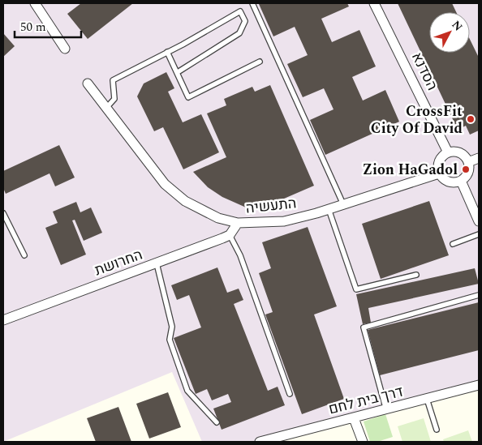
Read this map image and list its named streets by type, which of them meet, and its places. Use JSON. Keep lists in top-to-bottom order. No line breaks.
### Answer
{"streets":{"street":["הסדנא","התעשיה","החרושת","דרך בית לחם"]},"crossings":[["הסדנא","התעשיה"]],"places":["CrossFit City Of David","Zion HaGadol"],"scale_bar":"50 m","north":"top right"}
